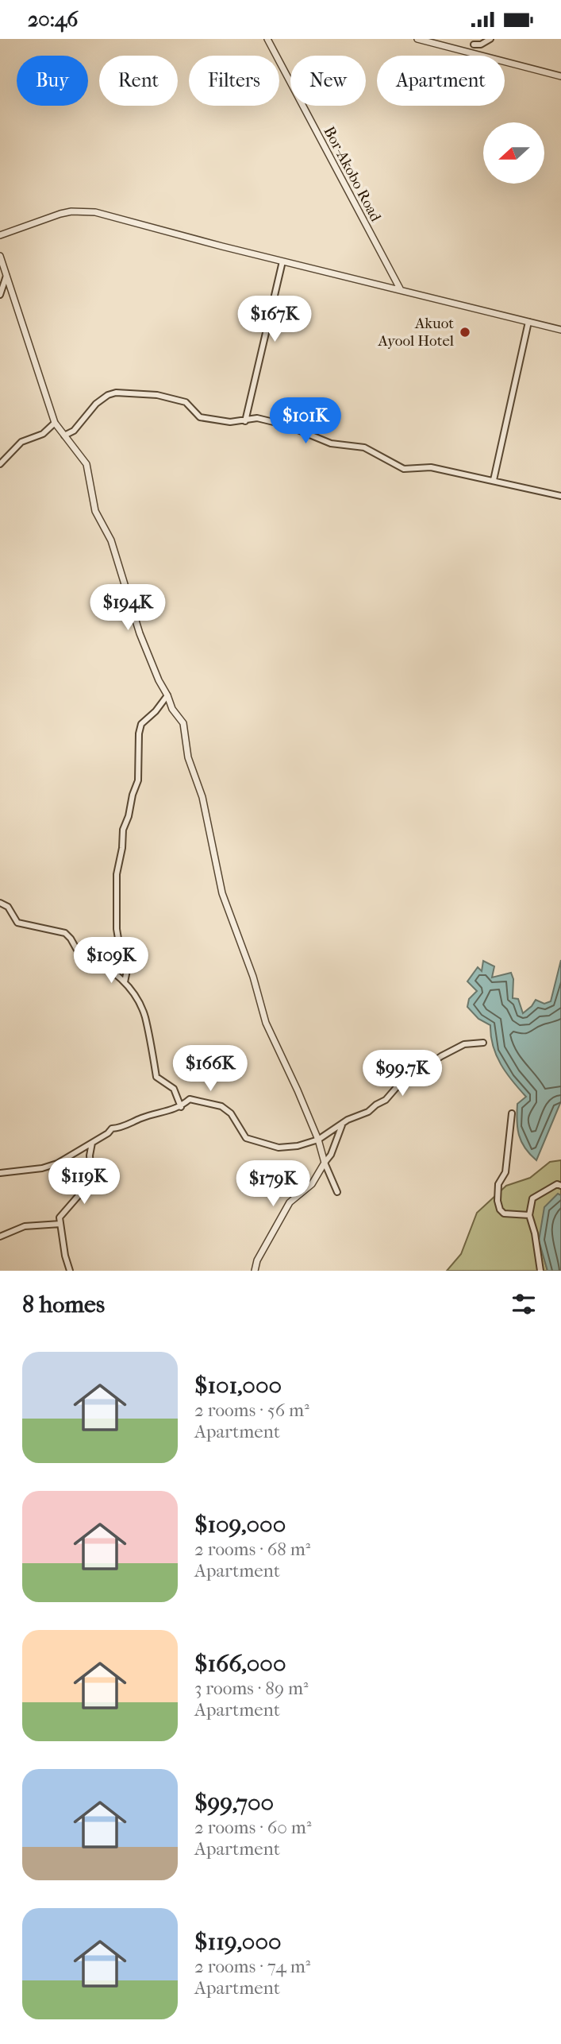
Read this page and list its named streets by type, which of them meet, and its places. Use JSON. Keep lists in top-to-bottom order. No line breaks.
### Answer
{"streets":{"street":["Bor-Akobo Road"]},"places":["Akuot Ayool Hotel"],"north":"left","page":{"status":"20:46","chip":["Buy","Rent","Filters","New","Apartment"],"price":["$167K","$101K","$194K","$109K","$166K","$99.7K","$119K","$179K"],"heading":"8 homes","list":[{"name":"$101,000","note":"2 rooms · 56 m² · Apartment"},{"name":"$109,000","note":"2 rooms · 68 m² · Apartment"},{"name":"$166,000","note":"3 rooms · 89 m² · Apartment"},{"name":"$99,700","note":"2 rooms · 60 m² · Apartment"},{"name":"$119,000","note":"2 rooms · 74 m² · Apartment"}]}}
